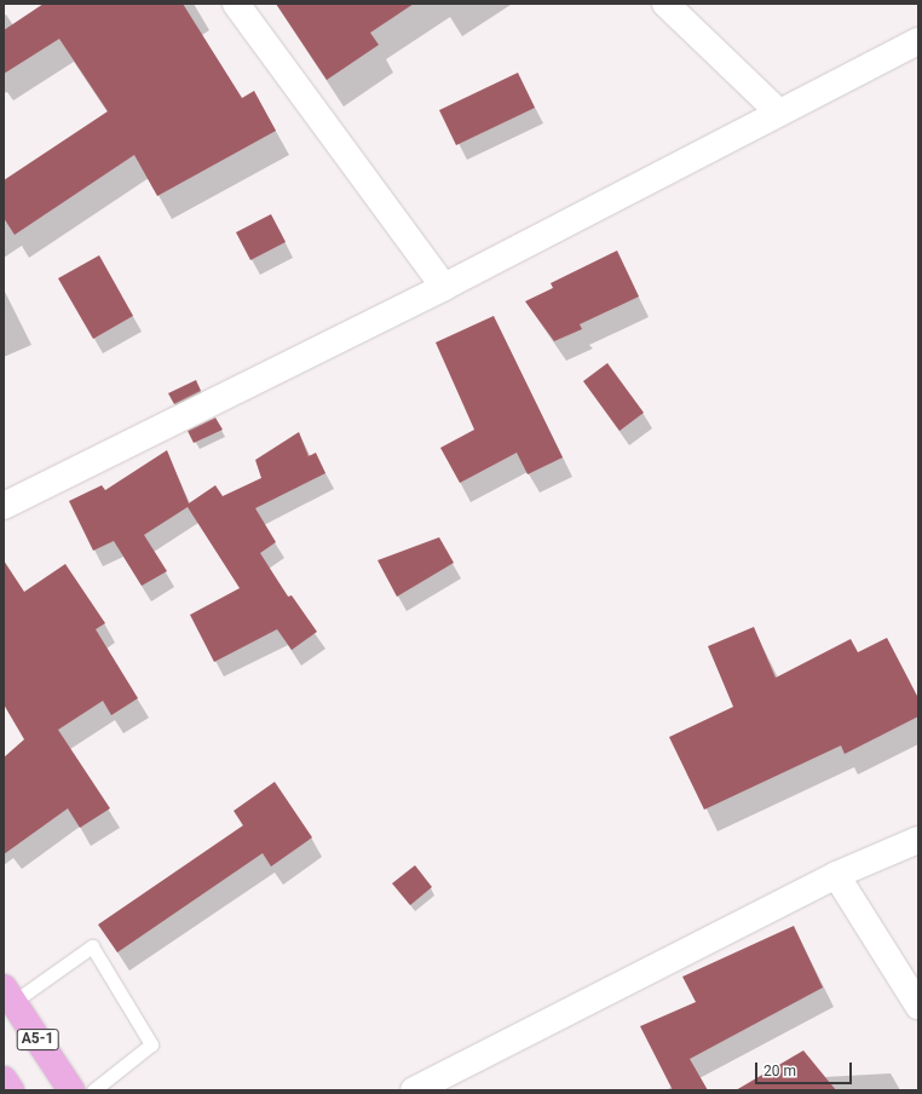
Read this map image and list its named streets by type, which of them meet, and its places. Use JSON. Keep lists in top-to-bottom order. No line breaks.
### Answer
{"streets":{"highway":["A5-1"]},"scale_bar":"20 m"}
